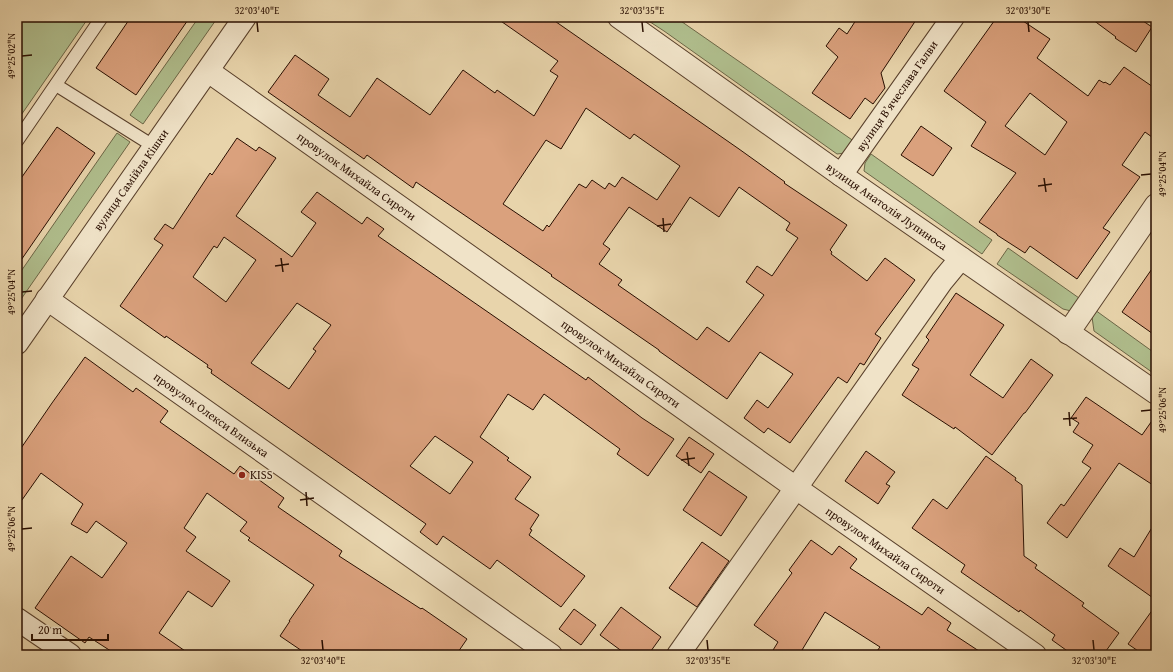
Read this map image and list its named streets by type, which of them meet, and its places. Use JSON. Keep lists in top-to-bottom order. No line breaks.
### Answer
{"streets":{"street":["вулиця Вʼячеслава Галви","провулок Михайла Сироти","вулиця Самійла Кішки","вулиця Анатолія Лупиноса","провулок Олекси Влизька"]},"crossings":[["вулиця Вʼячеслава Галви","вулиця Анатолія Лупиноса"],["провулок Михайла Сироти","вулиця Самійла Кішки"],["вулиця Самійла Кішки","провулок Олекси Влизька"]],"places":["KISS"],"scale_bar":"20 m","coordinates":["32°03'40\"E","32°03'35\"E","32°03'30\"E","49°25'02\"N","49°25'04\"N","49°25'06\"N"]}
